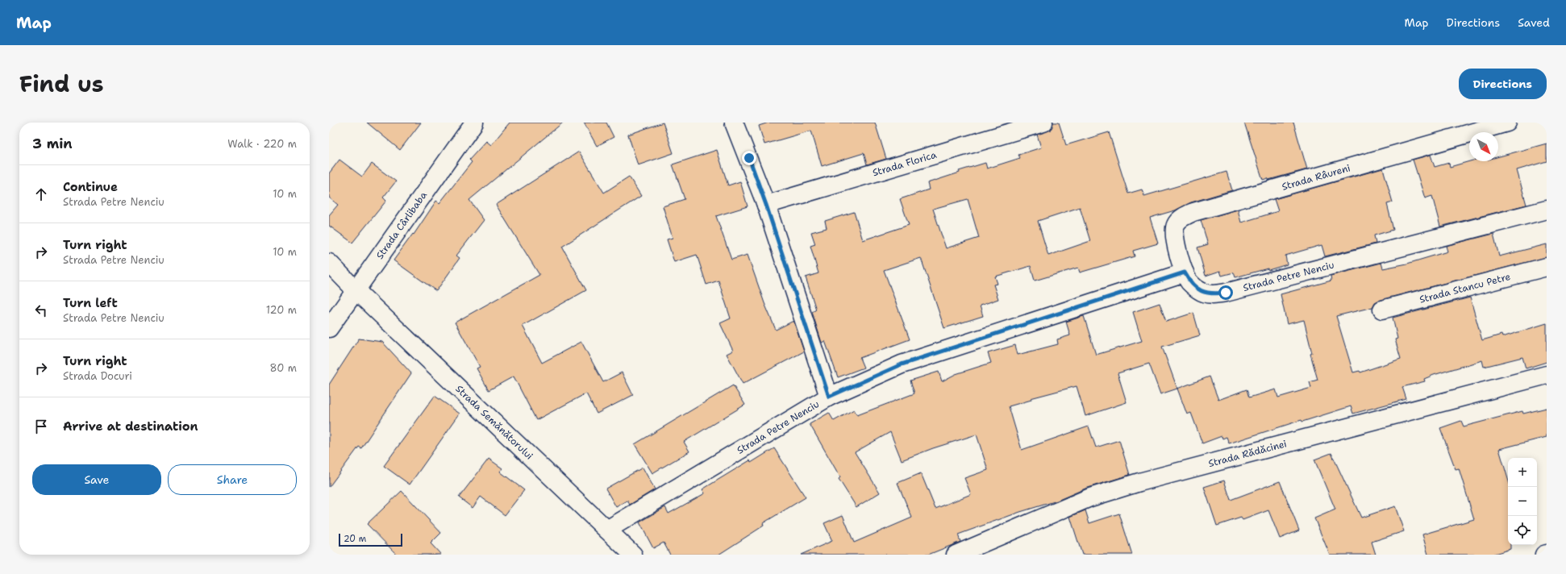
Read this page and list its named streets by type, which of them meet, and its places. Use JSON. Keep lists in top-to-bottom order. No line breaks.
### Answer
{"streets":{"street":["Strada Florica","Strada Râureni","Strada Cârlibaba","Strada Petre Nenciu","Strada Stancu Petre","Strada Semănătorului","Strada Rădăcinei"]},"crossings":[["Strada Râureni","Strada Petre Nenciu"],["Strada Cârlibaba","Strada Semănătorului"],["Strada Petre Nenciu","Strada Semănătorului"]],"scale_bar":"20 m","north":"bottom right","page":{"header":"Map","nav":["Map","Directions","Saved"],"title":"Find us","buttons":["Directions",["Save","Share"]],"heading":["3 min","Walk · 220 m"],"list":[["Continue","Strada Petre Nenciu","10 m"],["Turn right","Strada Petre Nenciu","10 m"],["Turn left","Strada Petre Nenciu","120 m"],["Turn right","Strada Docuri","80 m"],"Arrive at destination"],"map_buttons":["+","−"],"scale":"20 m"}}
